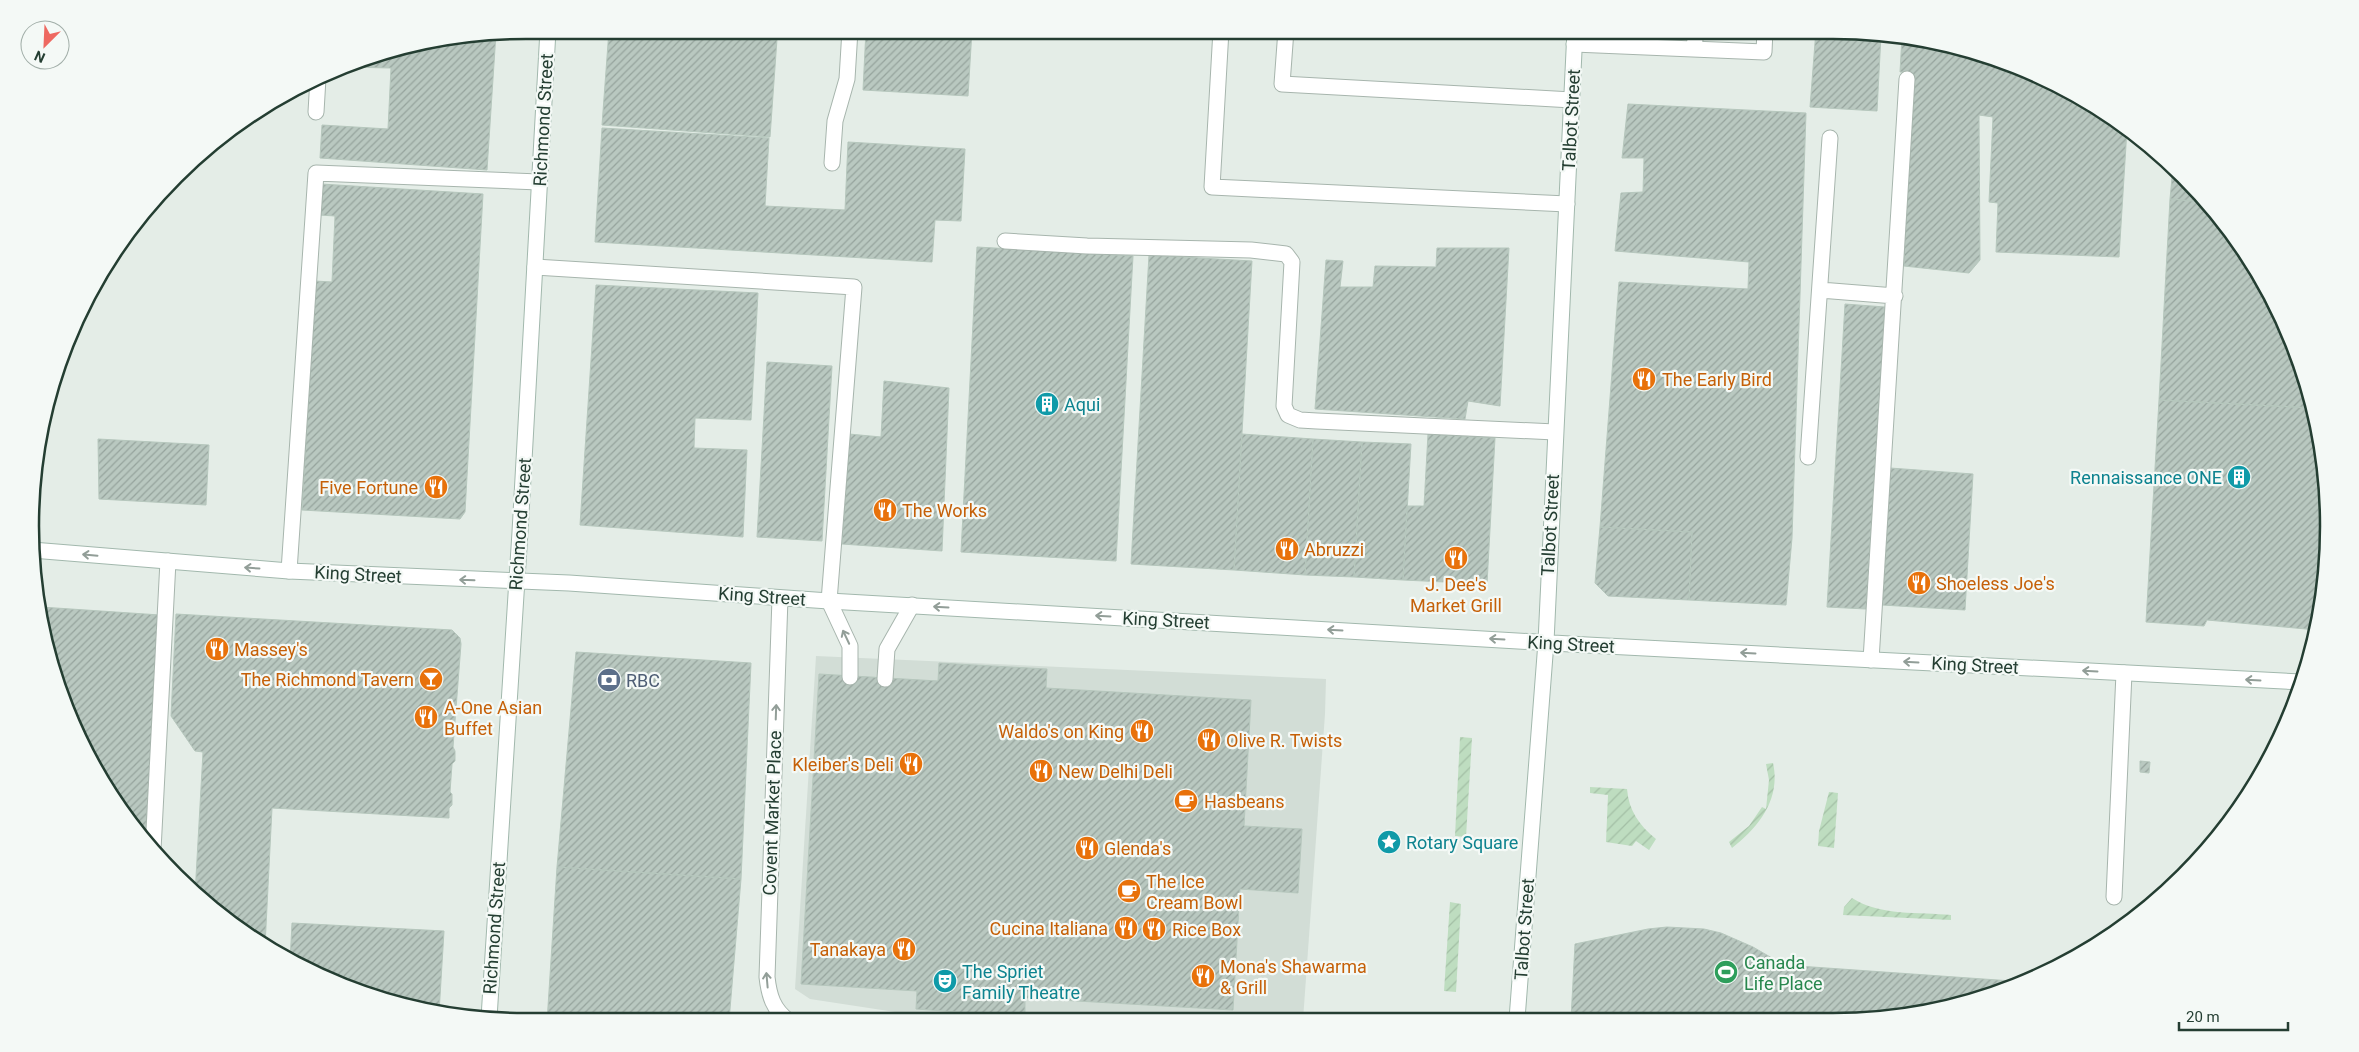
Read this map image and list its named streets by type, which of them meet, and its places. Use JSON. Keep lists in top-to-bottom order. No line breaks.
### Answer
{"streets":{"main road":["Richmond Street","Talbot Street","King Street","Covent Market Place"]},"crossings":[["Richmond Street","King Street"],["Talbot Street","King Street"],["King Street","Covent Market Place"]],"one_way":["King Street"],"places":{"restaurant":["The Early Bird","Five Fortune","The Works","Abruzzi","J. Dee's Market Grill","Shoeless Joe's","Massey's","A-One Asian Buffet","Waldo's on King","Olive R. Twists","Kleiber's Deli","New Delhi Deli","Glenda's","Cucina Italiana","Rice Box","Tanakaya","Mona's Shawarma & Grill"],"building":["Aqui","Rennaissance ONE"],"bar":["The Richmond Tavern"],"bank":["RBC"],"cafe":["Hasbeans","The Ice Cream Bowl"],"place":["Rotary Square"],"sports":["Canada Life Place"],"theatre":["The Spriet Family Theatre"]},"scale_bar":"20 m","north":"bottom left"}
